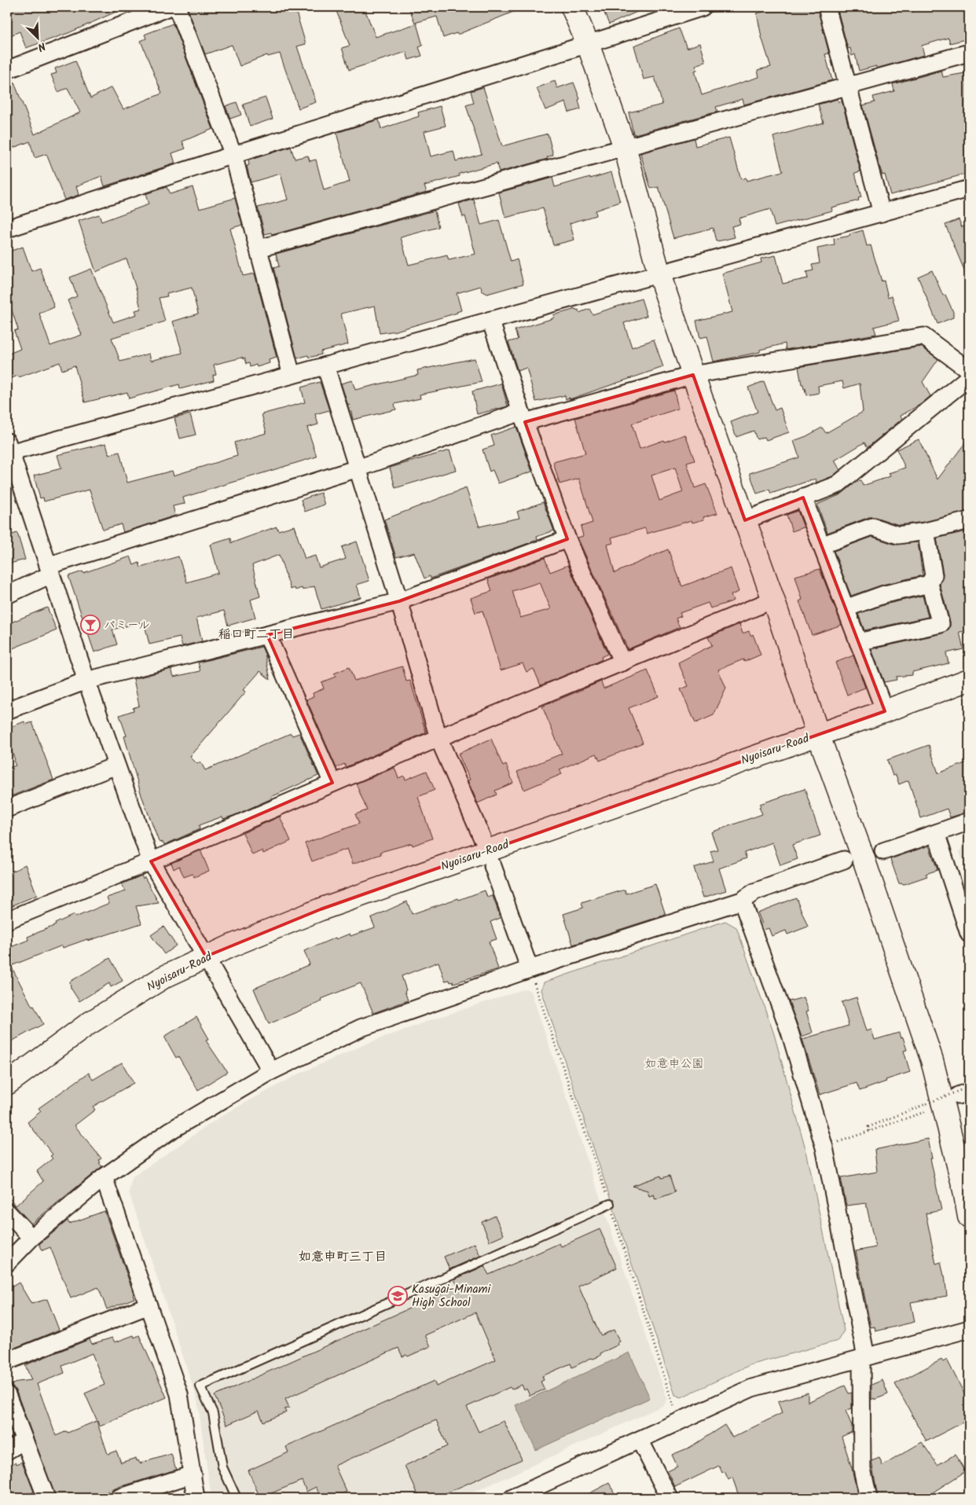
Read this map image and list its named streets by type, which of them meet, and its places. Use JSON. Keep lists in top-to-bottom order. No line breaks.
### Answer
{"streets":{"street":["Nyoisaru-Road"]},"districts":["稲口町二丁目","如意申町三丁目"],"parks":["如意申公園"],"places":{"bar":["パミール"],"school or university":["Kasugai-Minami High School"]},"north":"bottom right"}
